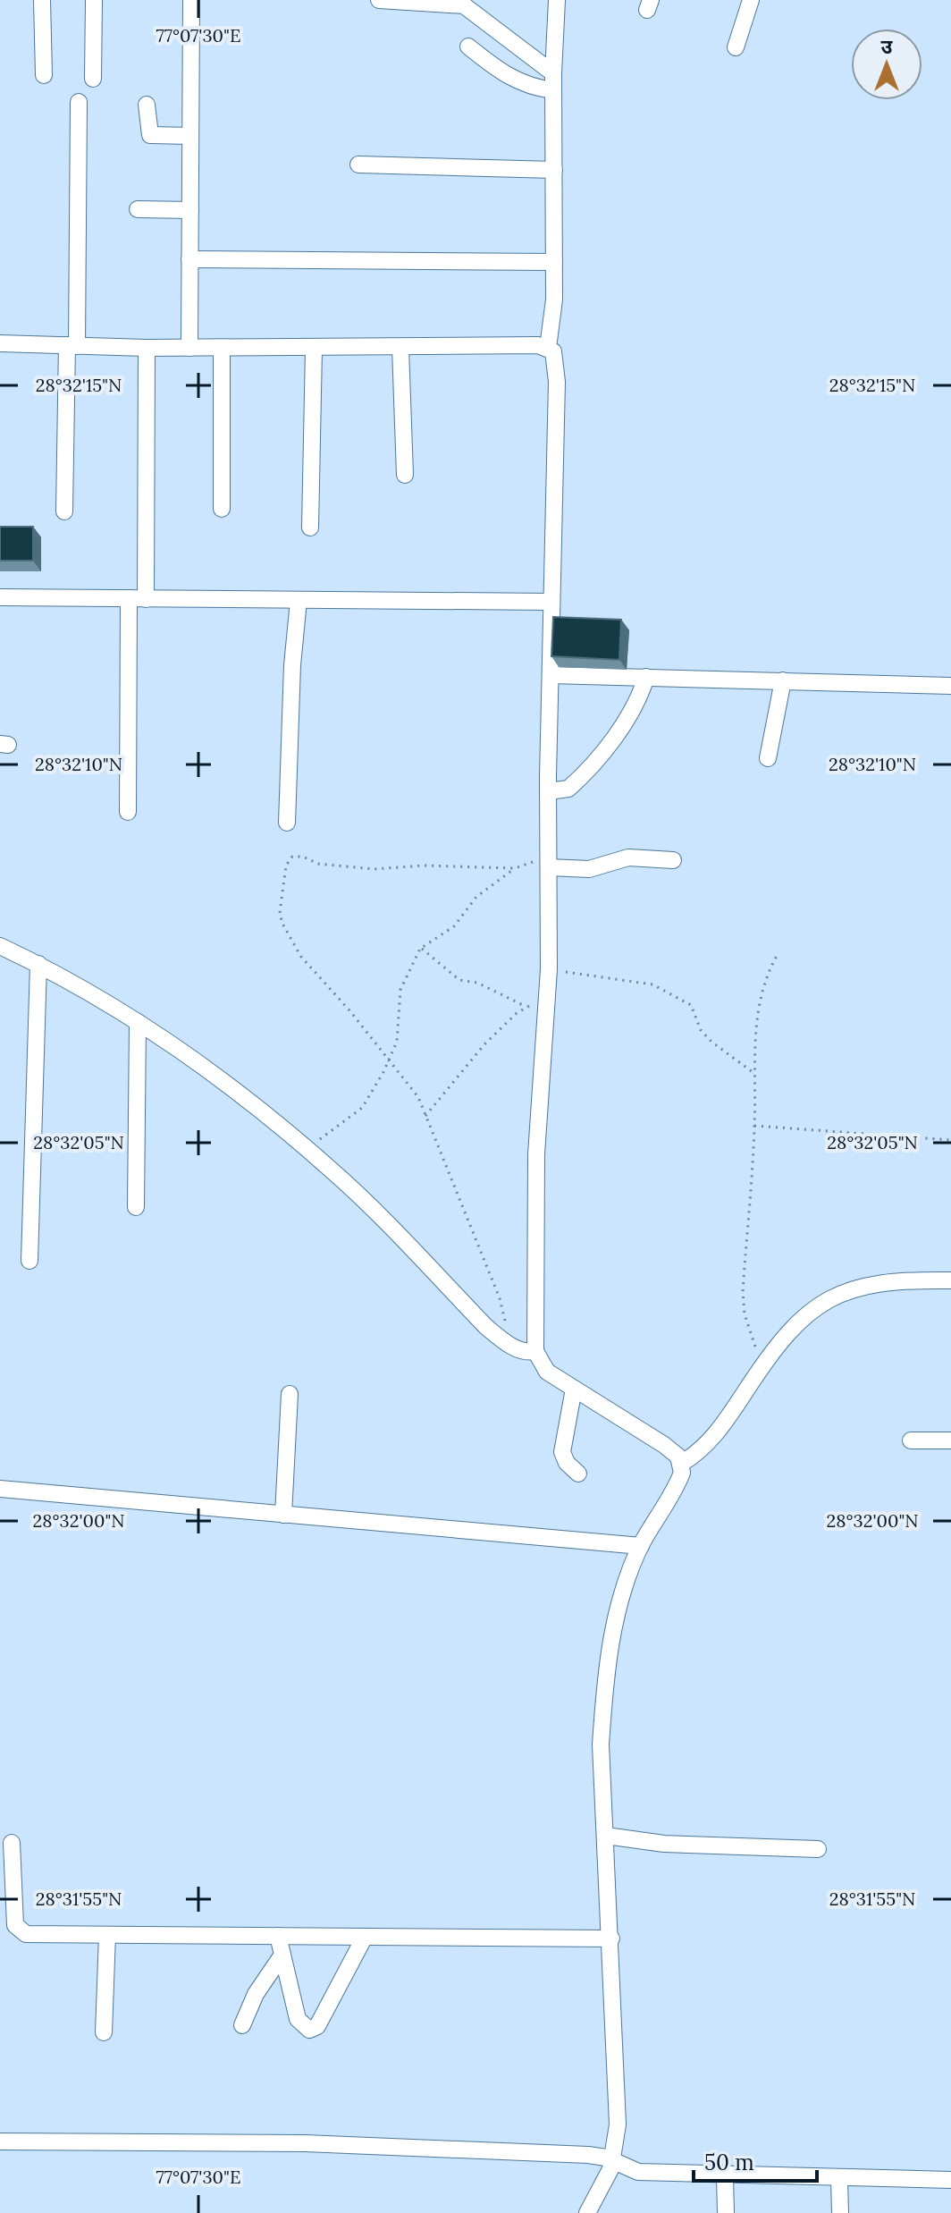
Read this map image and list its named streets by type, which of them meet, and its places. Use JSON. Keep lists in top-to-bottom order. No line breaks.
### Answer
{"scale_bar":"50 m","north":"top","coordinates":["77°07'30\"E","28°32'15\"N","28°32'10\"N","28°32'05\"N","28°32'00\"N","28°31'55\"N"]}
